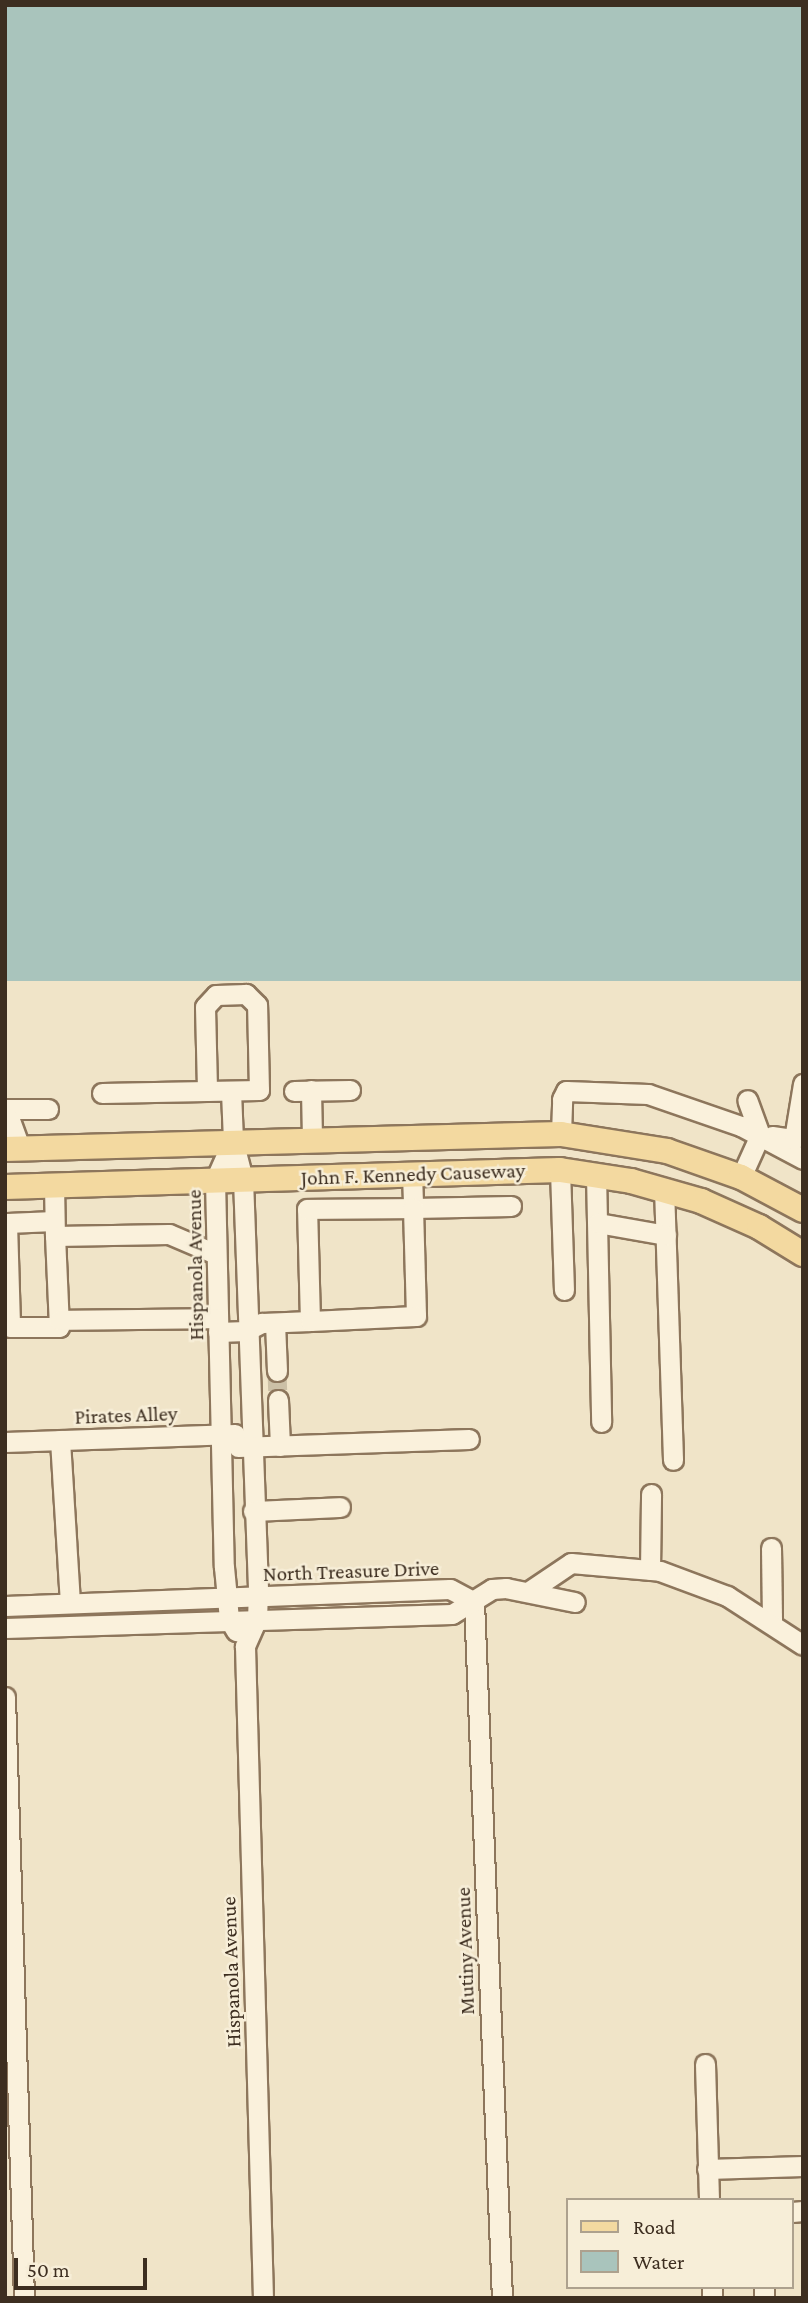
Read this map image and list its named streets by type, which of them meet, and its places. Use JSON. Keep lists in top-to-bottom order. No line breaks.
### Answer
{"streets":{"main road":["John F. Kennedy Causeway"],"street":["Hispanola Avenue","Pirates Alley","North Treasure Drive","Mutiny Avenue"]},"crossings":[["John F. Kennedy Causeway","Hispanola Avenue"],["Hispanola Avenue","Pirates Alley"],["Hispanola Avenue","North Treasure Drive"],["North Treasure Drive","Mutiny Avenue"]],"legend":["Road","Water"],"scale_bar":"50 m"}
